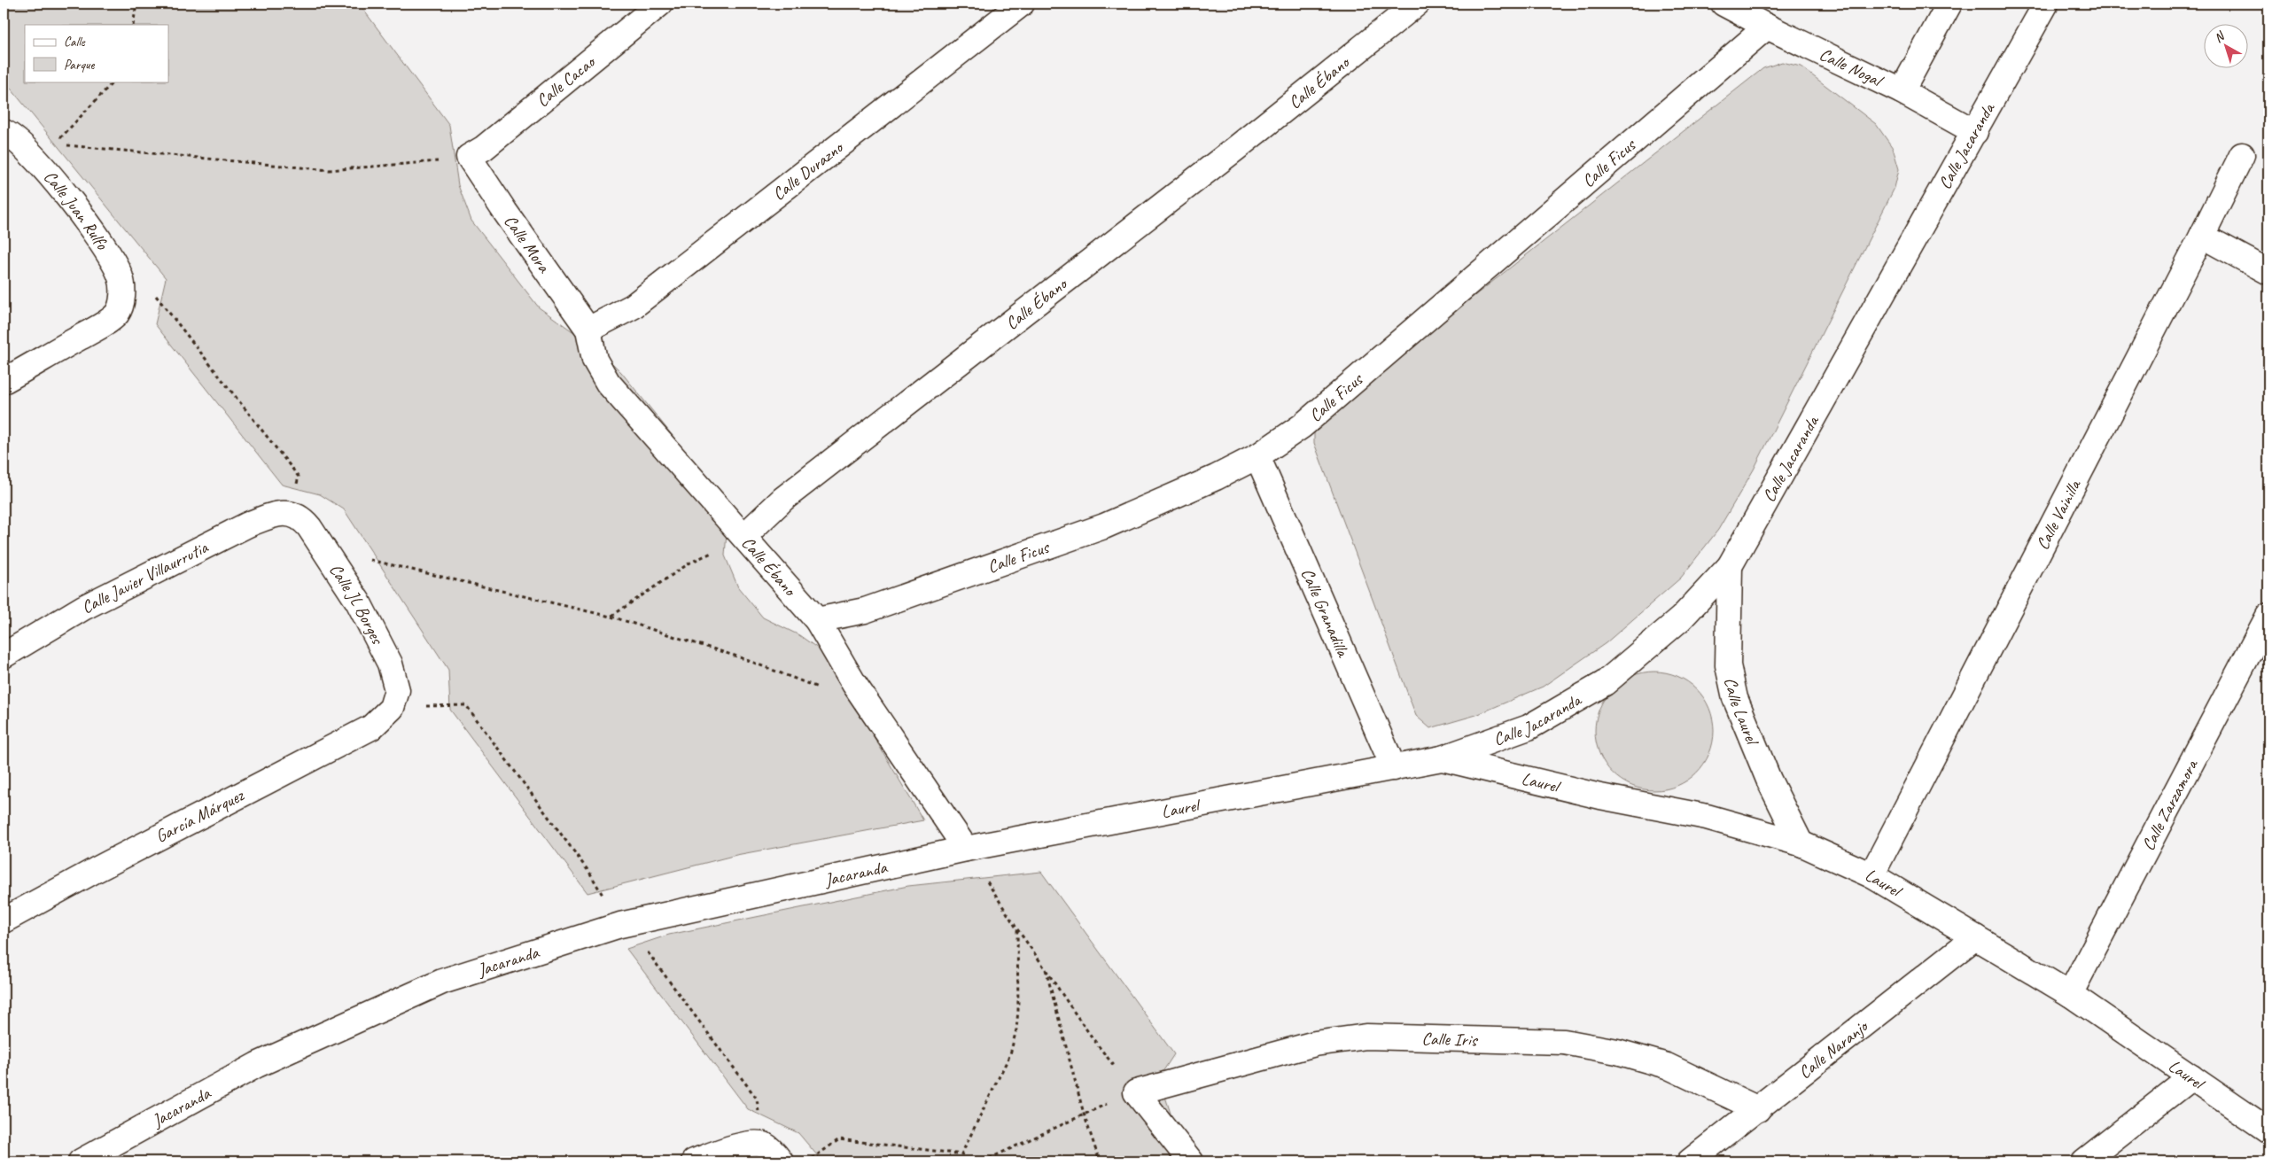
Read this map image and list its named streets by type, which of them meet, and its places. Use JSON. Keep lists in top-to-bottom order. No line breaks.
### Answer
{"streets":{"street":["Calle Nogal","Calle Cacao","Calle Ébano","Calle Jacaranda","Calle Ficus","Calle Durazno","Calle Juan Rulfo","Calle Mora","Calle Vainilla","Calle Javier Villaurrutia","Calle JL Borges","Calle Granadilla","Calle Laurel","Laurel","Calle Zarzamora","García Márquez","Jacaranda","Calle Iris","Calle Naranjo"]},"crossings":[["Calle Nogal","Calle Jacaranda"],["Calle Nogal","Calle Ficus"],["Calle Cacao","Calle Mora"],["Calle Ébano","Calle Ficus"],["Calle Ébano","Laurel"],["Calle Ébano","Jacaranda"],["Calle Jacaranda","Calle Granadilla"],["Calle Jacaranda","Calle Laurel"],["Calle Jacaranda","Laurel"],["Calle Ficus","Calle Granadilla"],["Calle Durazno","Calle Mora"],["Calle Vainilla","Laurel"],["Calle Javier Villaurrutia","Calle JL Borges"],["Calle JL Borges","García Márquez"],["Calle Granadilla","Laurel"],["Calle Laurel","Laurel"],["Laurel","Calle Zarzamora"],["Laurel","Jacaranda"],["Laurel","Calle Naranjo"],["Calle Iris","Calle Naranjo"]],"legend":["Calle","Parque"],"north":"top left"}
